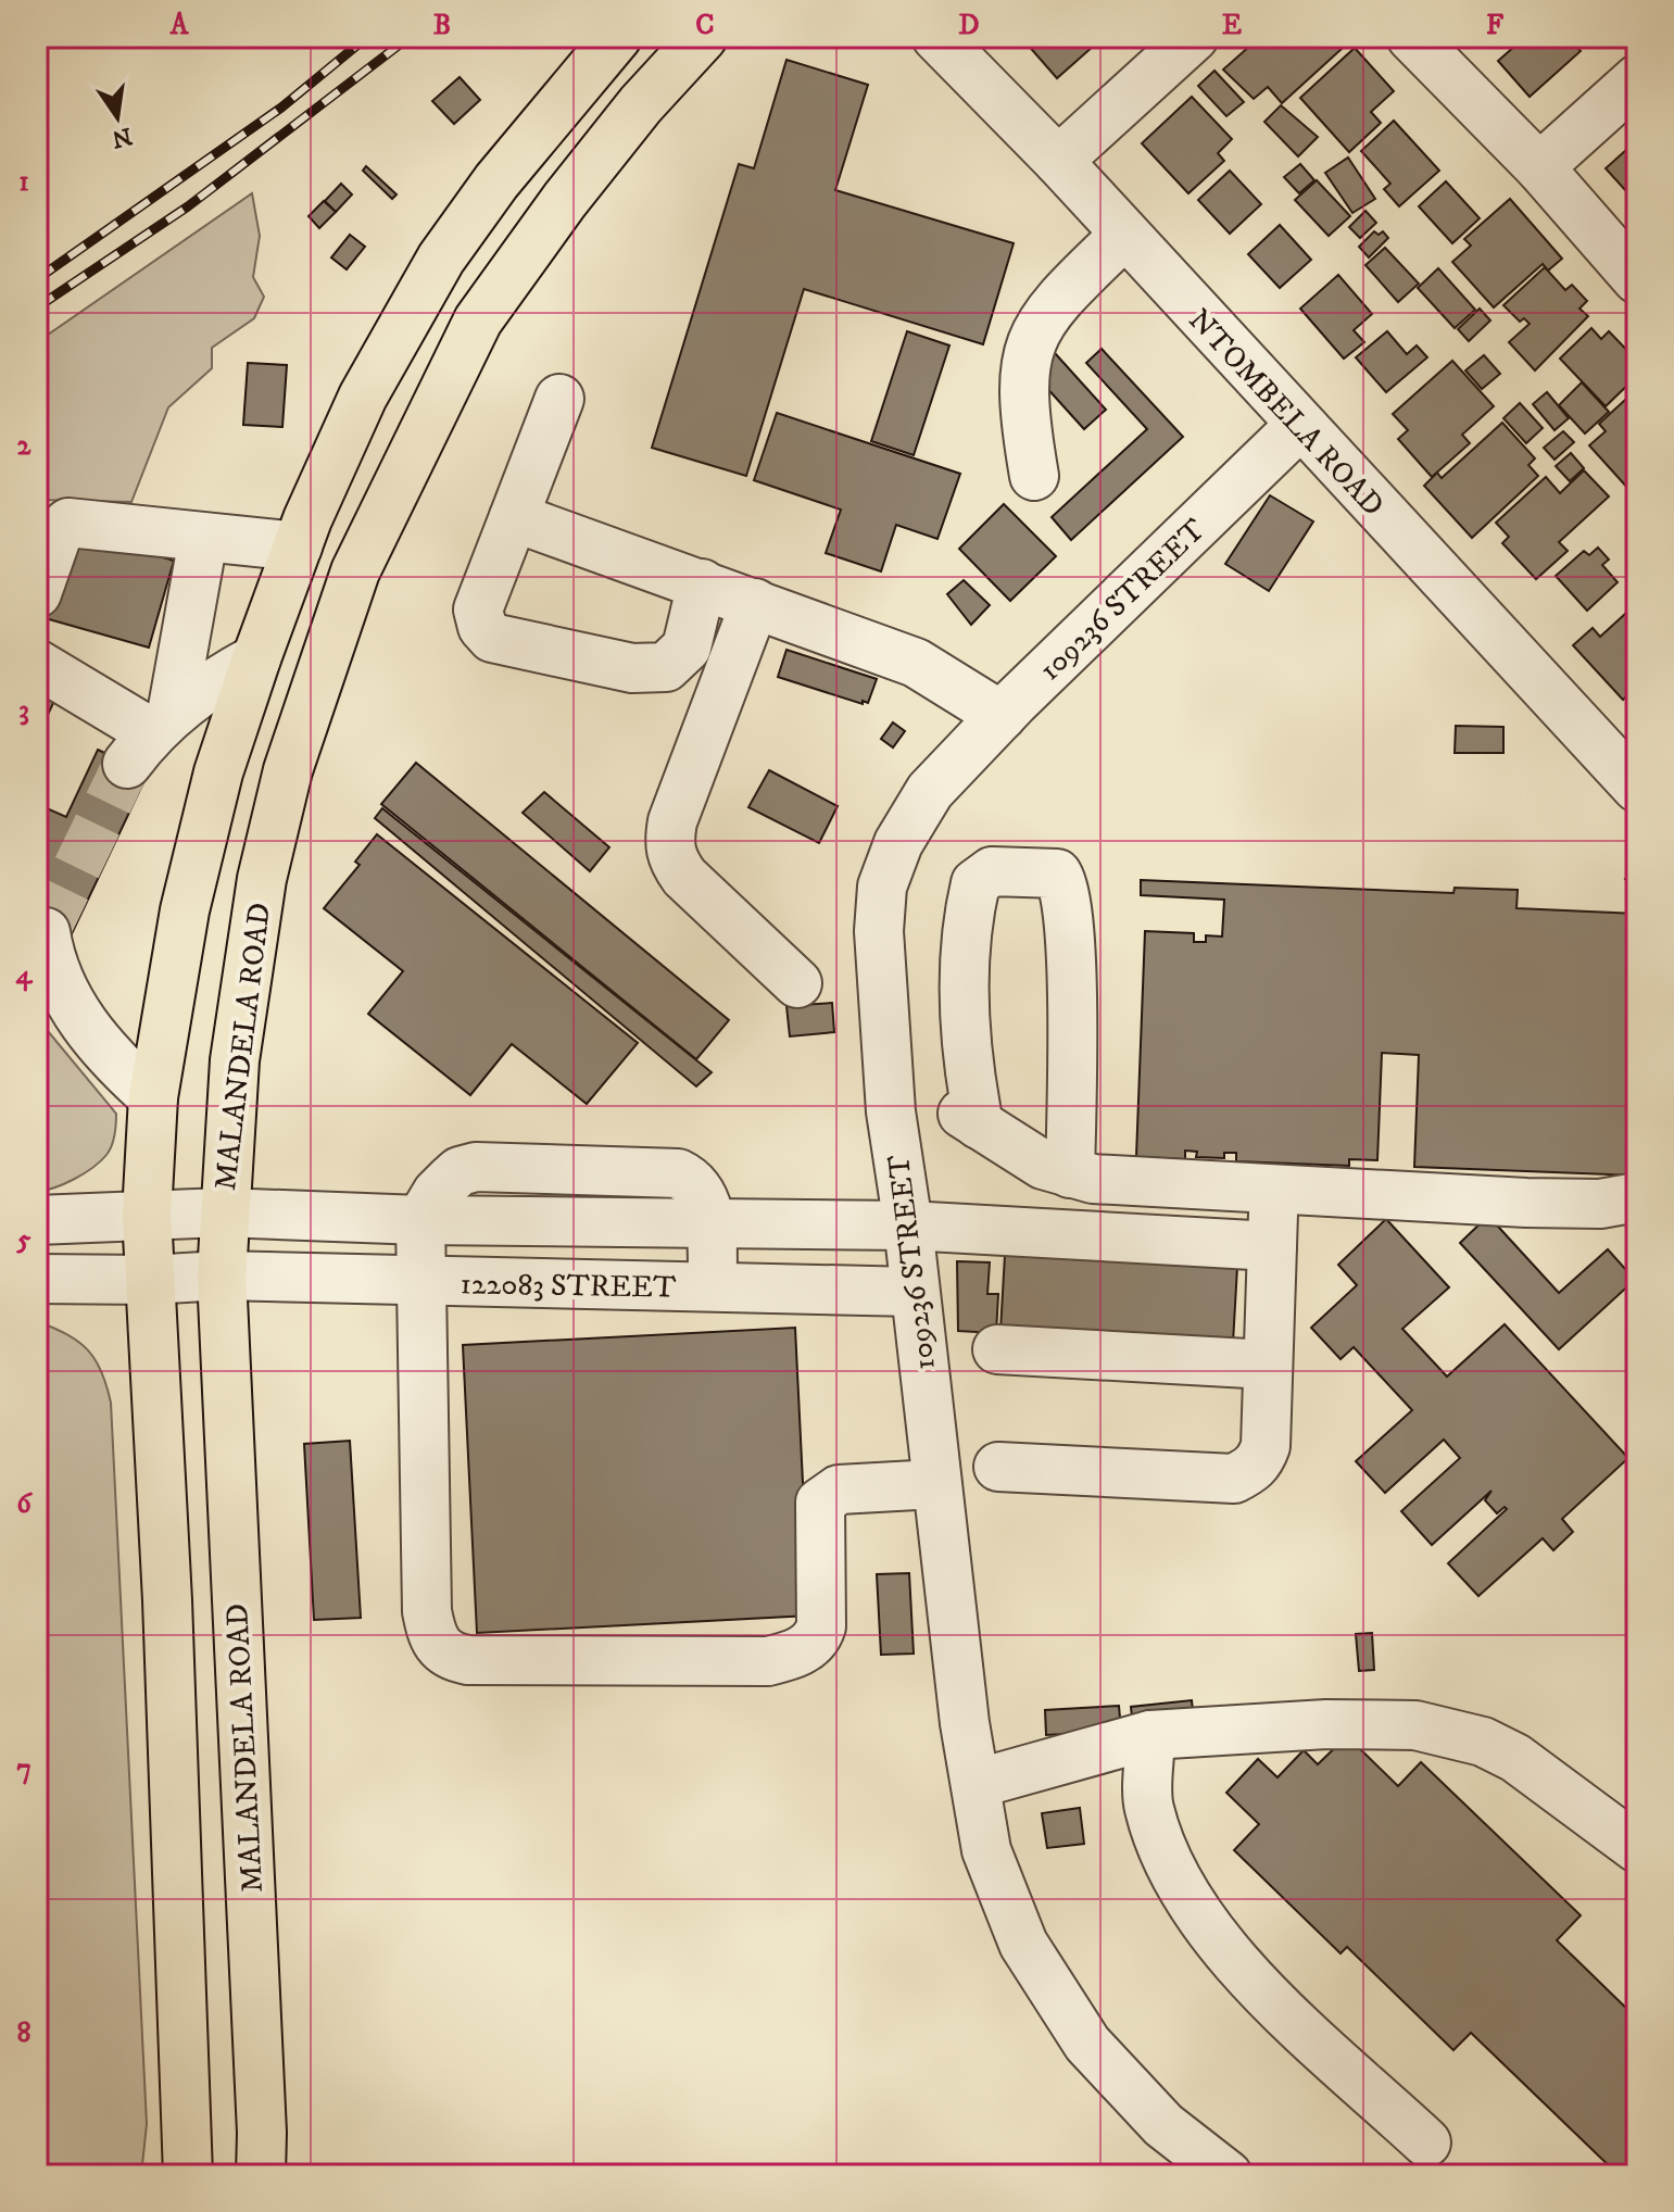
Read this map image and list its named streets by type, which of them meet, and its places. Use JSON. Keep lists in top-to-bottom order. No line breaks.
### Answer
{"streets":{"main road":["MALANDELA ROAD"],"street":["NTOMBELA ROAD","109236 STREET","122083 STREET"]},"crossings":[["NTOMBELA ROAD","109236 STREET"],["109236 STREET","122083 STREET"],["MALANDELA ROAD","122083 STREET"]],"north":"bottom","grid":{"columns":["A","B","C","D","E","F"],"rows":["1","2","3","4","5","6","7","8"]}}
